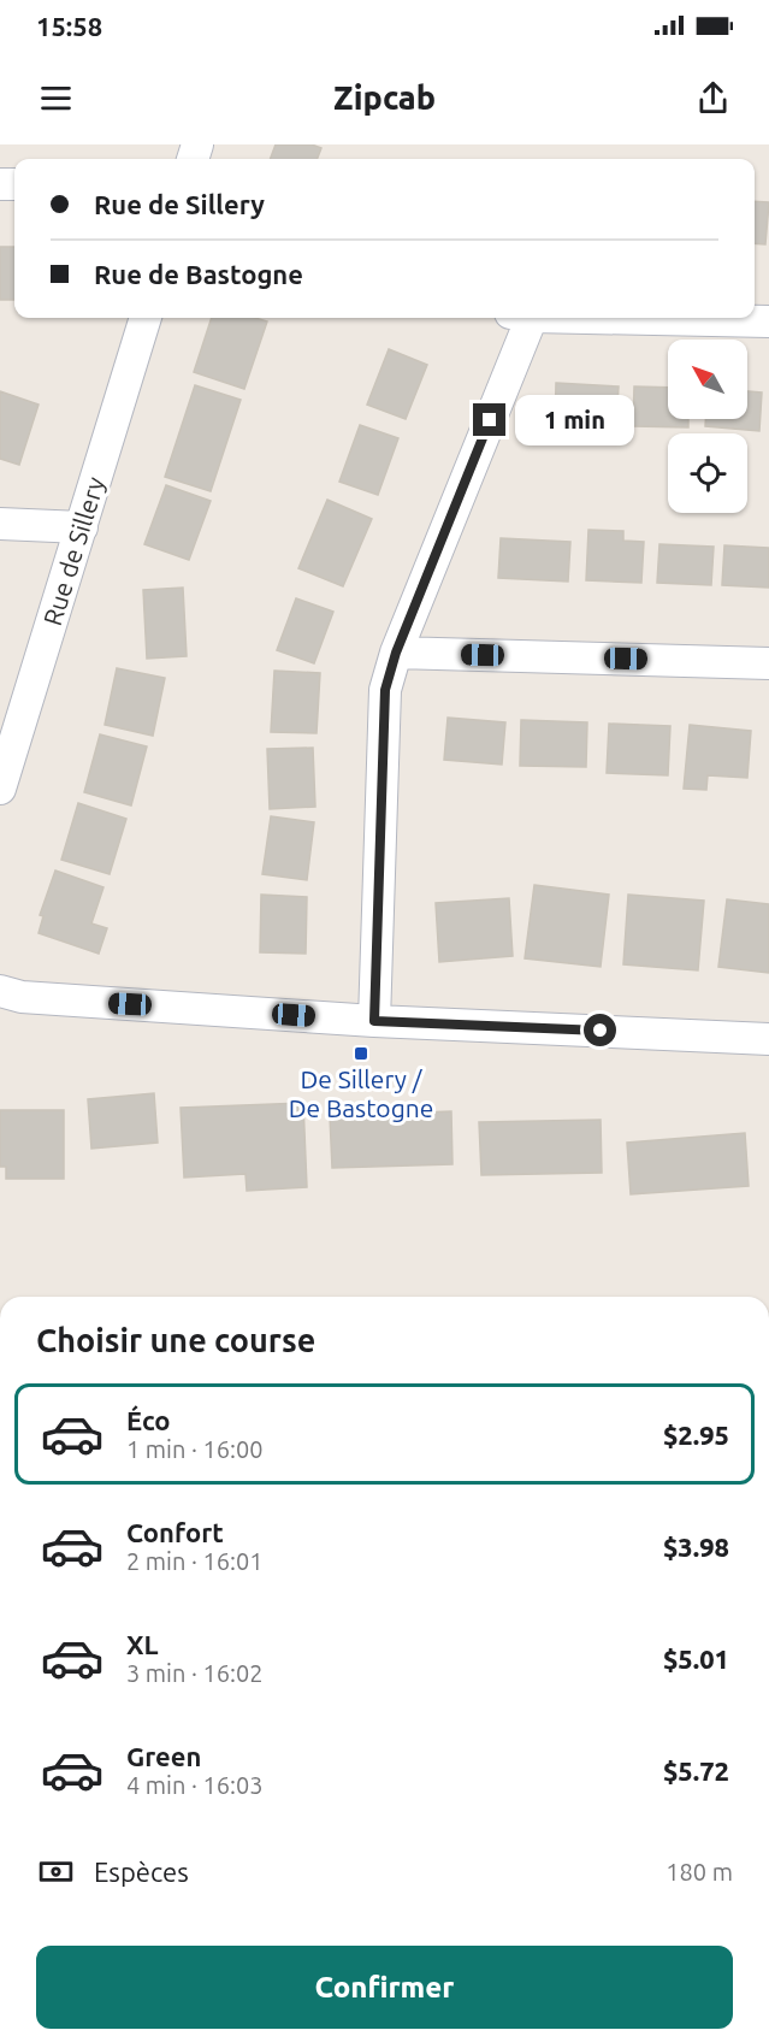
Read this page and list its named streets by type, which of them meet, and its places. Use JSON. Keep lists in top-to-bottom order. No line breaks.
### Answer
{"streets":{"street":["Rue de Sillery"]},"places":{"transit":["De Sillery / De Bastogne"]},"north":"top left","page":{"status":"15:58","header":"Zipcab","banner":["Rue de Sillery","Rue de Bastogne"],"bubble":"1 min","heading":"Choisir une course","list":[{"name":"Éco","note":"1 min · 16:00","value":"$2.95"},{"name":"Confort","note":"2 min · 16:01","value":"$3.98"},{"name":"XL","note":"3 min · 16:02","value":"$5.01"},{"name":"Green","note":"4 min · 16:03","value":"$5.72"}],"pay":["Espèces","180 m"],"buttons":"Confirmer"}}
